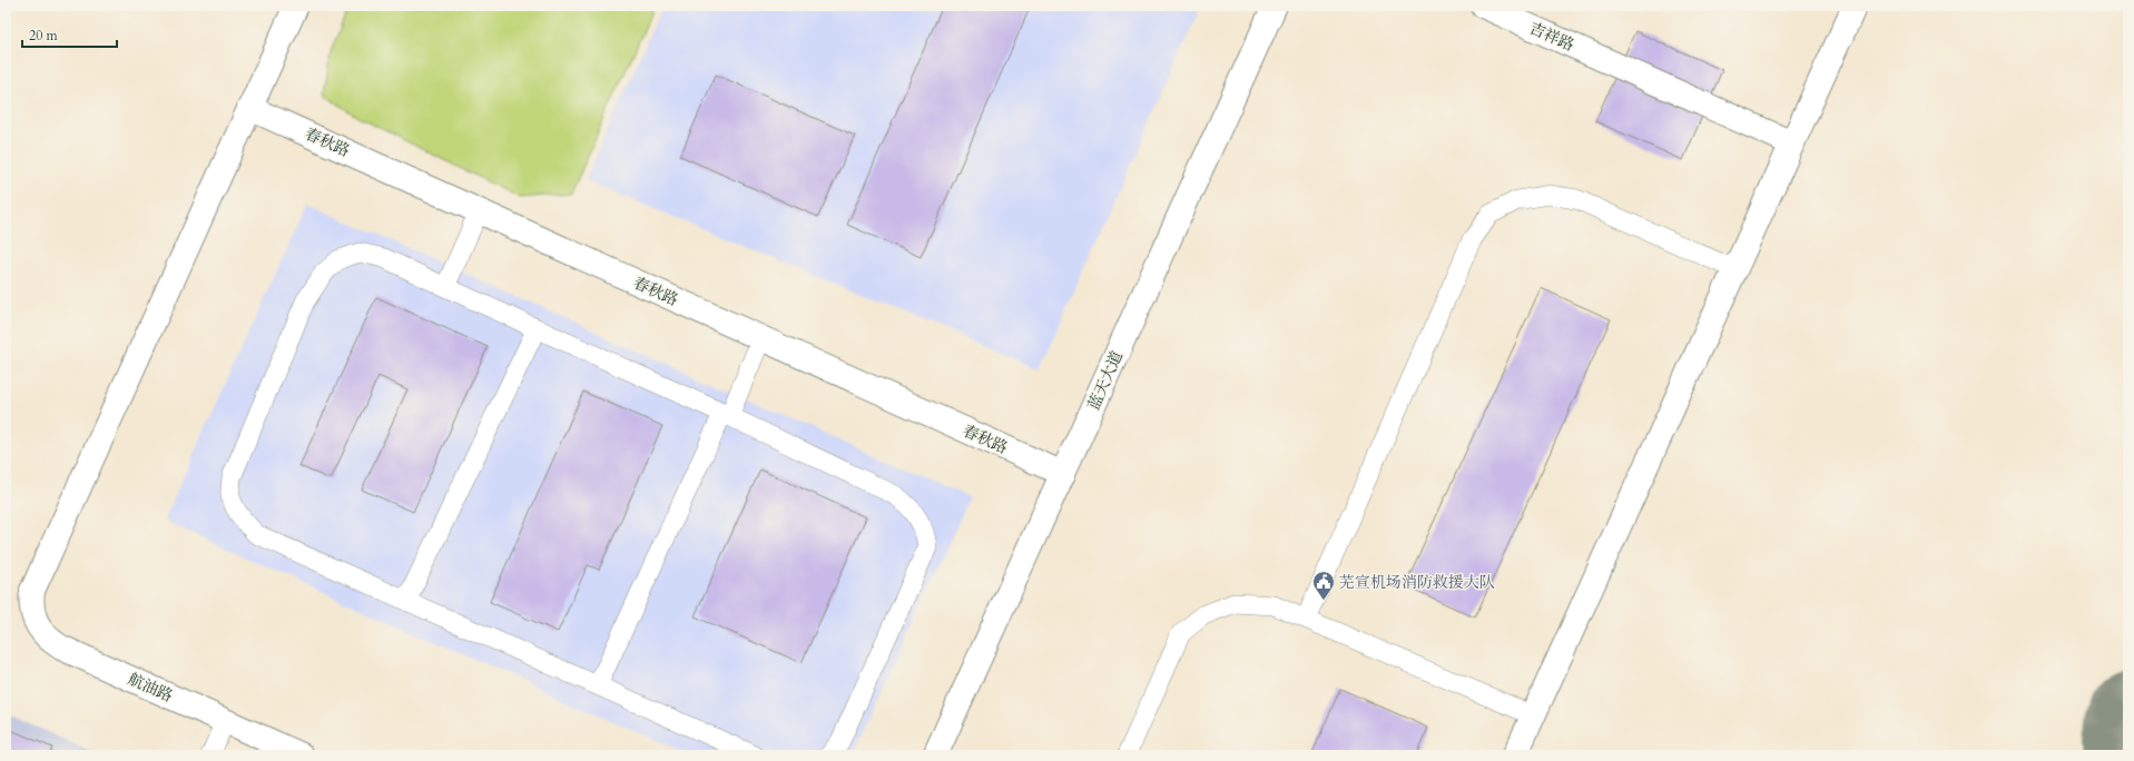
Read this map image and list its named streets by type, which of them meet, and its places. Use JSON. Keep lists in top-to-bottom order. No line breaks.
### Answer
{"streets":{"street":["吉祥路","春秋路","蓝天大道","航油路"]},"crossings":[["春秋路","蓝天大道"],["春秋路","航油路"]],"places":{"public building":["芜宣机场消防救援大队"]},"scale_bar":"20 m"}
